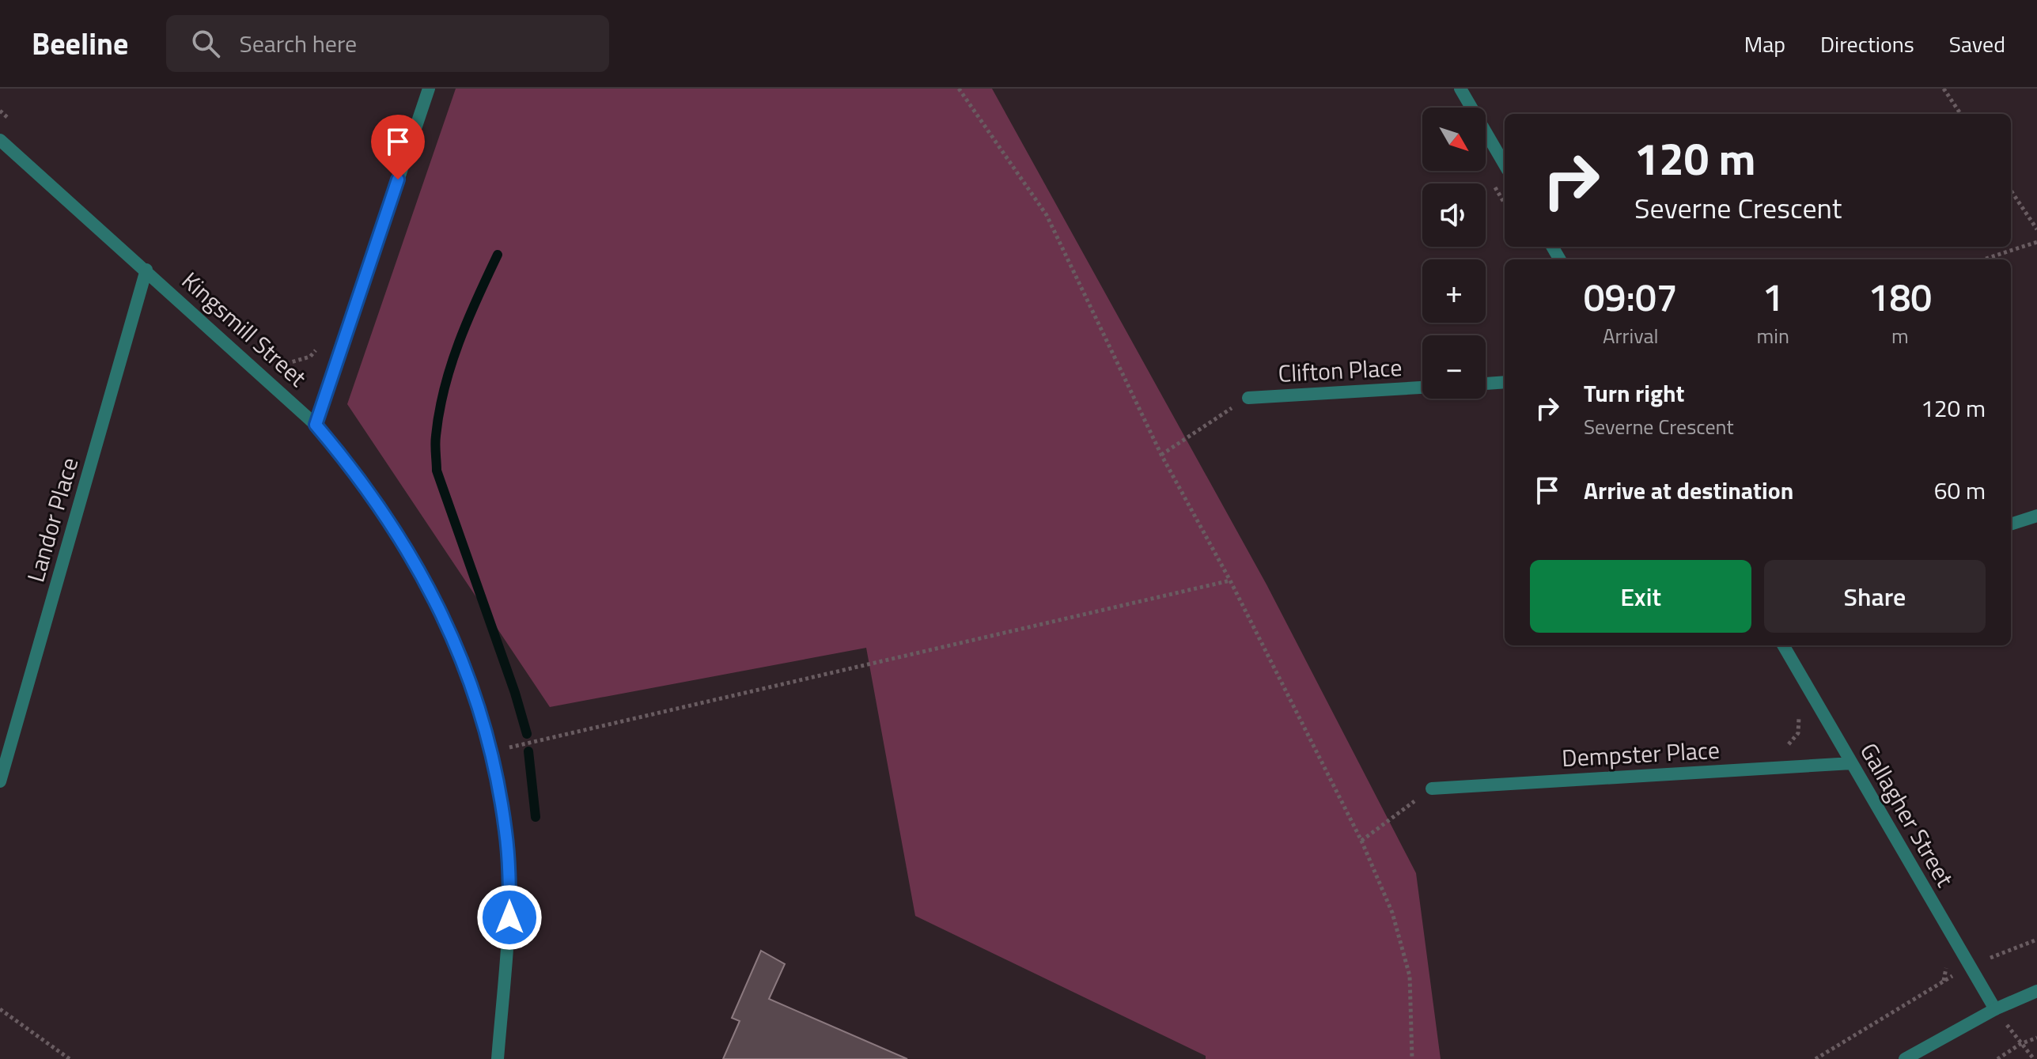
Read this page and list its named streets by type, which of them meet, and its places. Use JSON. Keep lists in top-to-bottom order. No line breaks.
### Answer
{"streets":{"street":["Kingsmill Street","Clifton Place","Landor Place","Dempster Place","Gallagher Street"]},"crossings":[["Kingsmill Street","Landor Place"],["Dempster Place","Gallagher Street"]],"north":"bottom right","page":{"header":"Beeline","search":"Search here","nav":["Map","Directions","Saved"],"map_buttons":["+","−"],"turn":["120 m","Severne Crescent"],"eta":["09:07","Arrival","1","min","180","m"],"list":[{"name":"Turn right","note":"Severne Crescent","value":"120 m"},{"name":"Arrive at destination","value":"60 m"}],"buttons":["Exit","Share"]}}
